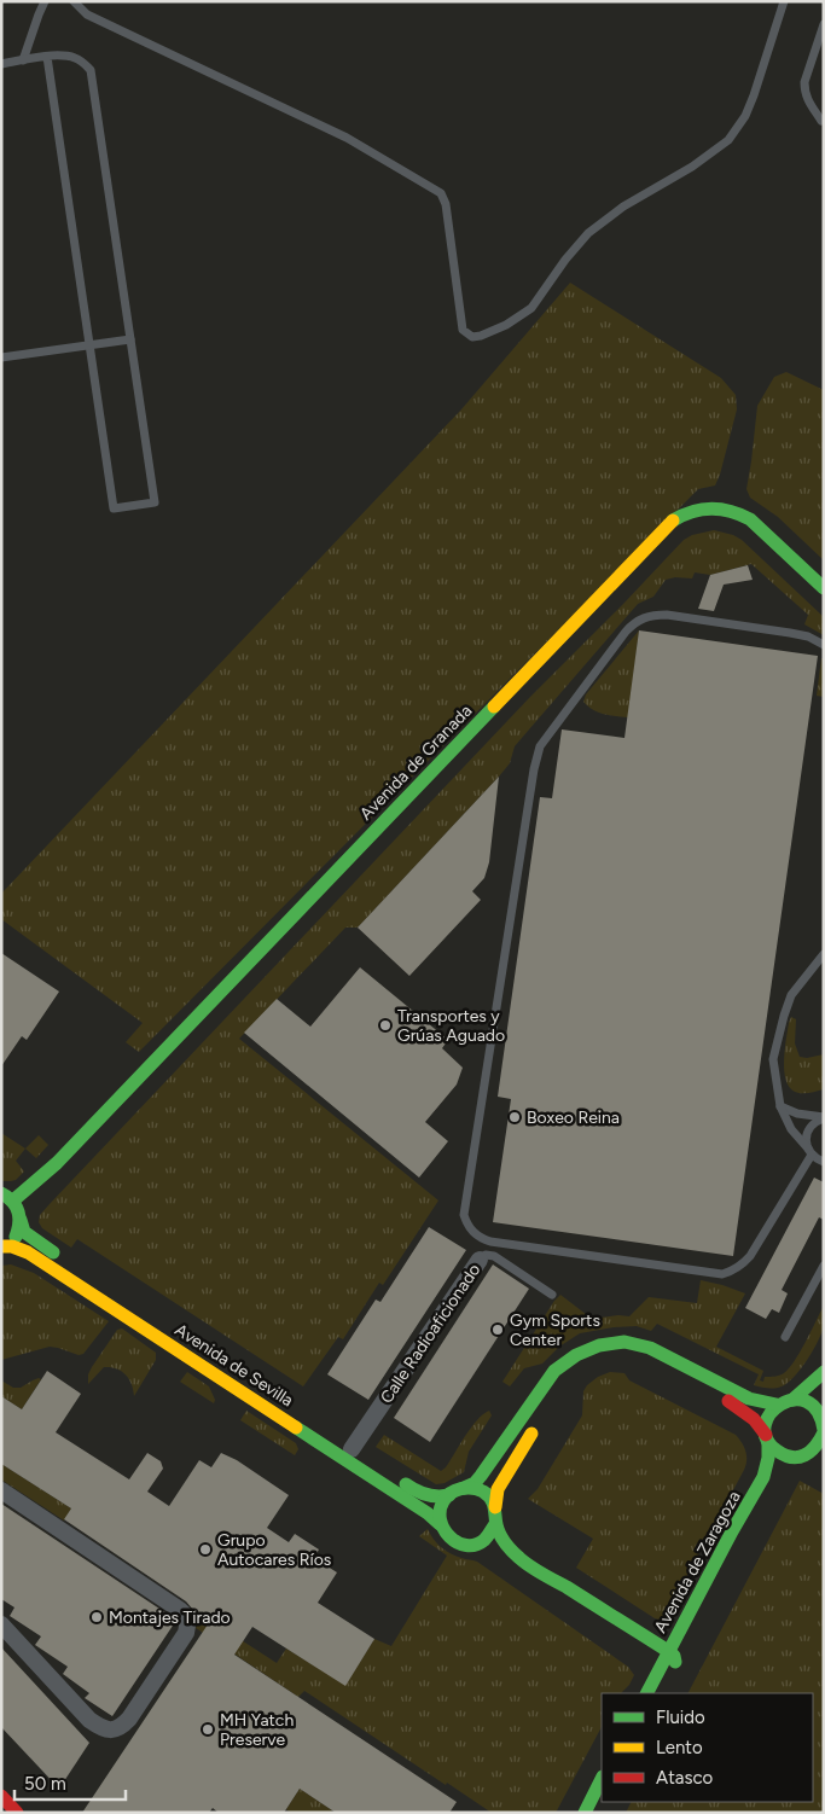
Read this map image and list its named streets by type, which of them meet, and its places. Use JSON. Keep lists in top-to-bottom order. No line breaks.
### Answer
{"streets":{"main road":["Avenida de Granada","Avenida de Sevilla","Avenida de Zaragoza"],"street":["Calle Radioaficionado"]},"crossings":[["Avenida de Granada","Avenida de Sevilla"],["Calle Radioaficionado","Avenida de Sevilla"]],"places":["Transportes y Grúas Aguado","Boxeo Reina","Gym Sports Center","Grupo Autocares Ríos","Montajes Tirado","MH Yatch Preserve"],"legend":["Fluido","Lento","Atasco"],"scale_bar":"50 m"}
